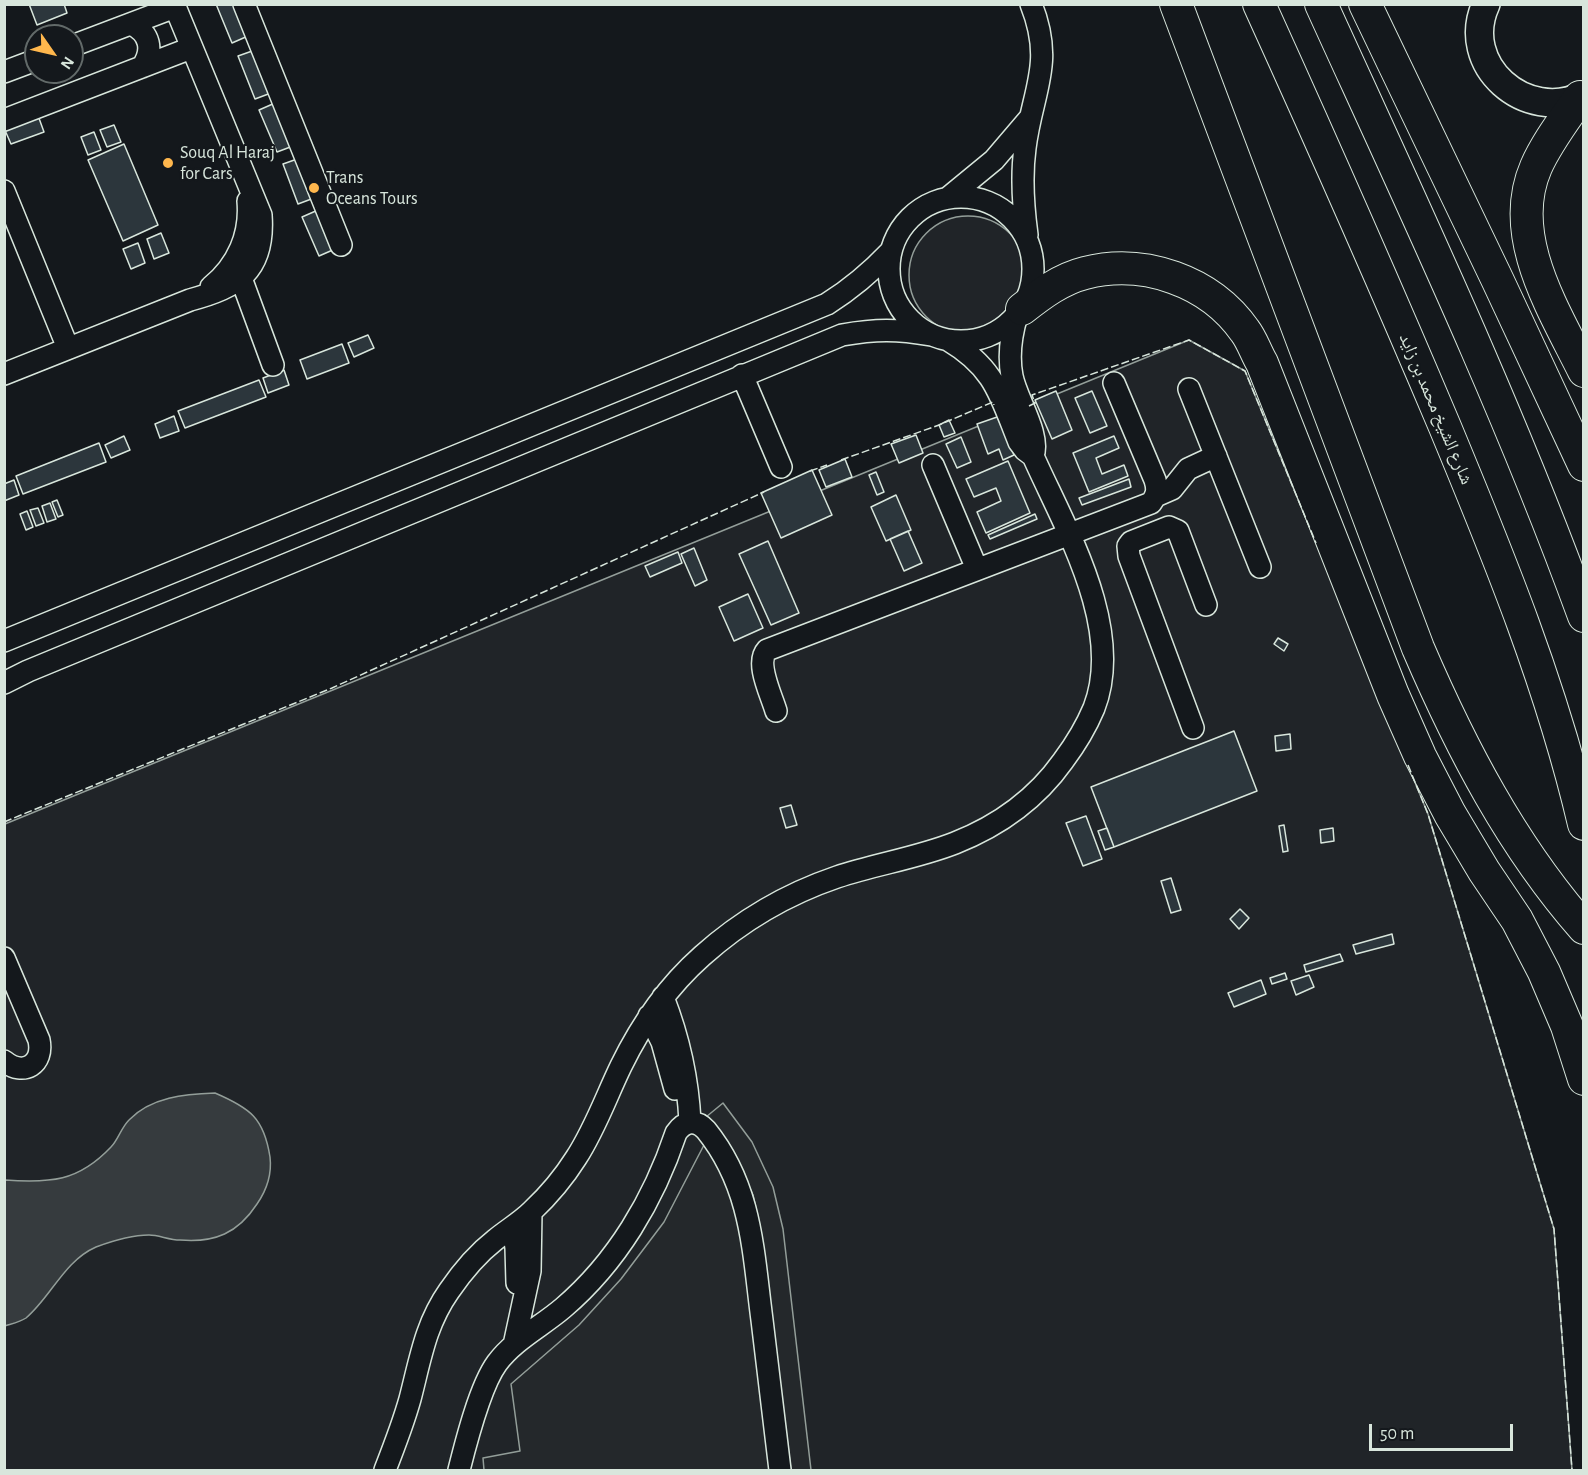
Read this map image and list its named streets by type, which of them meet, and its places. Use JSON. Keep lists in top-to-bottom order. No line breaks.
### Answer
{"streets":{"highway":["شارع الشيخ محمد بن زايد"]},"places":["Souq Al Haraj for Cars","Trans Oceans Tours"],"scale_bar":"50 m","north":"bottom right"}
